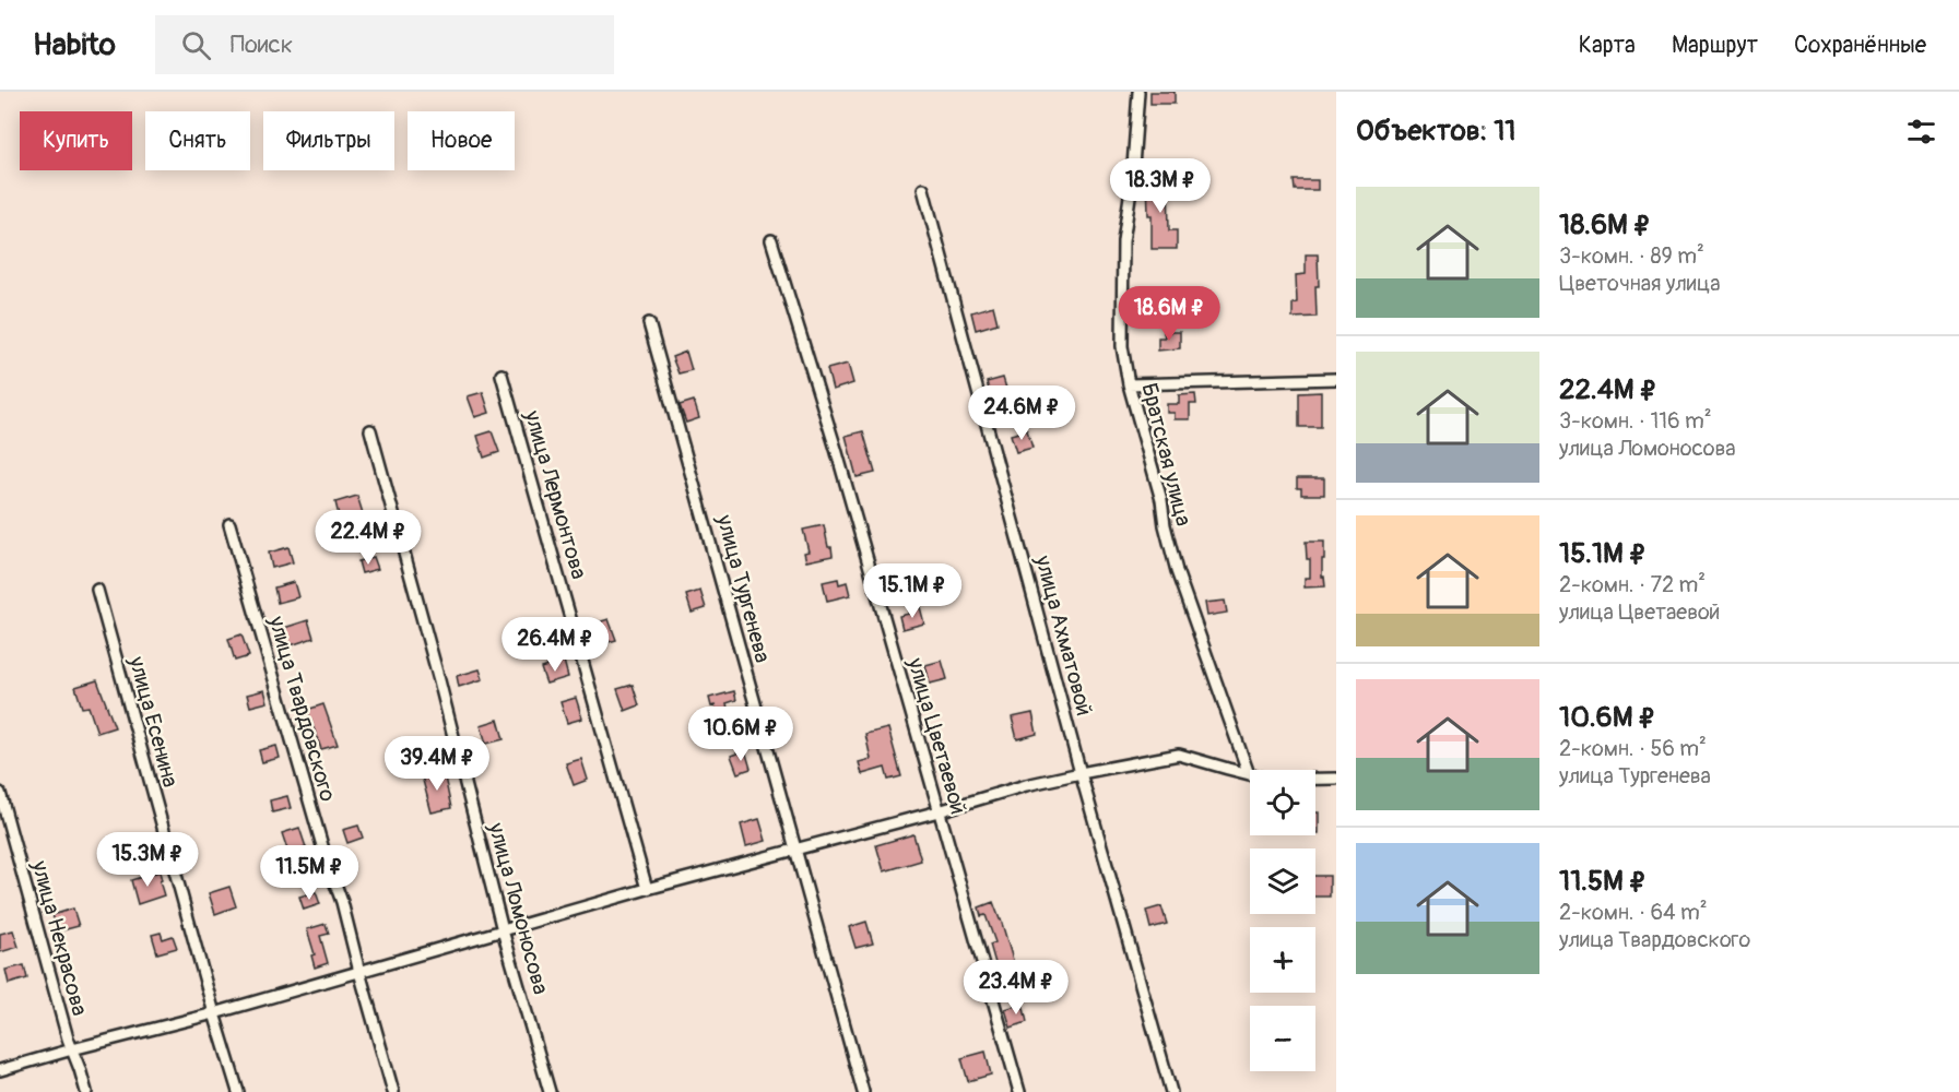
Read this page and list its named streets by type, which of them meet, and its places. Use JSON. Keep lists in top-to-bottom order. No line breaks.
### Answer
{"streets":{"street":["Братская улица","улица Лермонтова","улица Тургенева","улица Ахматовой","улица Твардовского","улица Есенина","улица Цветаевой","улица Ломоносова","улица Некрасова"]},"page":{"header":"Habito","search":"Поиск","nav":["Карта","Маршрут","Сохранённые"],"heading":"Объектов: 11","chip":["Купить","Снять","Фильтры","Новое"],"price":["18.3M ₽","18.6M ₽","24.6M ₽","22.4M ₽","15.1M ₽","26.4M ₽","10.6M ₽","39.4M ₽","15.3M ₽","11.5M ₽","23.4M ₽"],"list":[{"name":"18.6M ₽","note":"3-комн. · 89 m² · Цветочная улица"},{"name":"22.4M ₽","note":"3-комн. · 116 m² · улица Ломоносова"},{"name":"15.1M ₽","note":"2-комн. · 72 m² · улица Цветаевой"},{"name":"10.6M ₽","note":"2-комн. · 56 m² · улица Тургенева"},{"name":"11.5M ₽","note":"2-комн. · 64 m² · улица Твардовского"}],"map_buttons":["+","−"]}}
